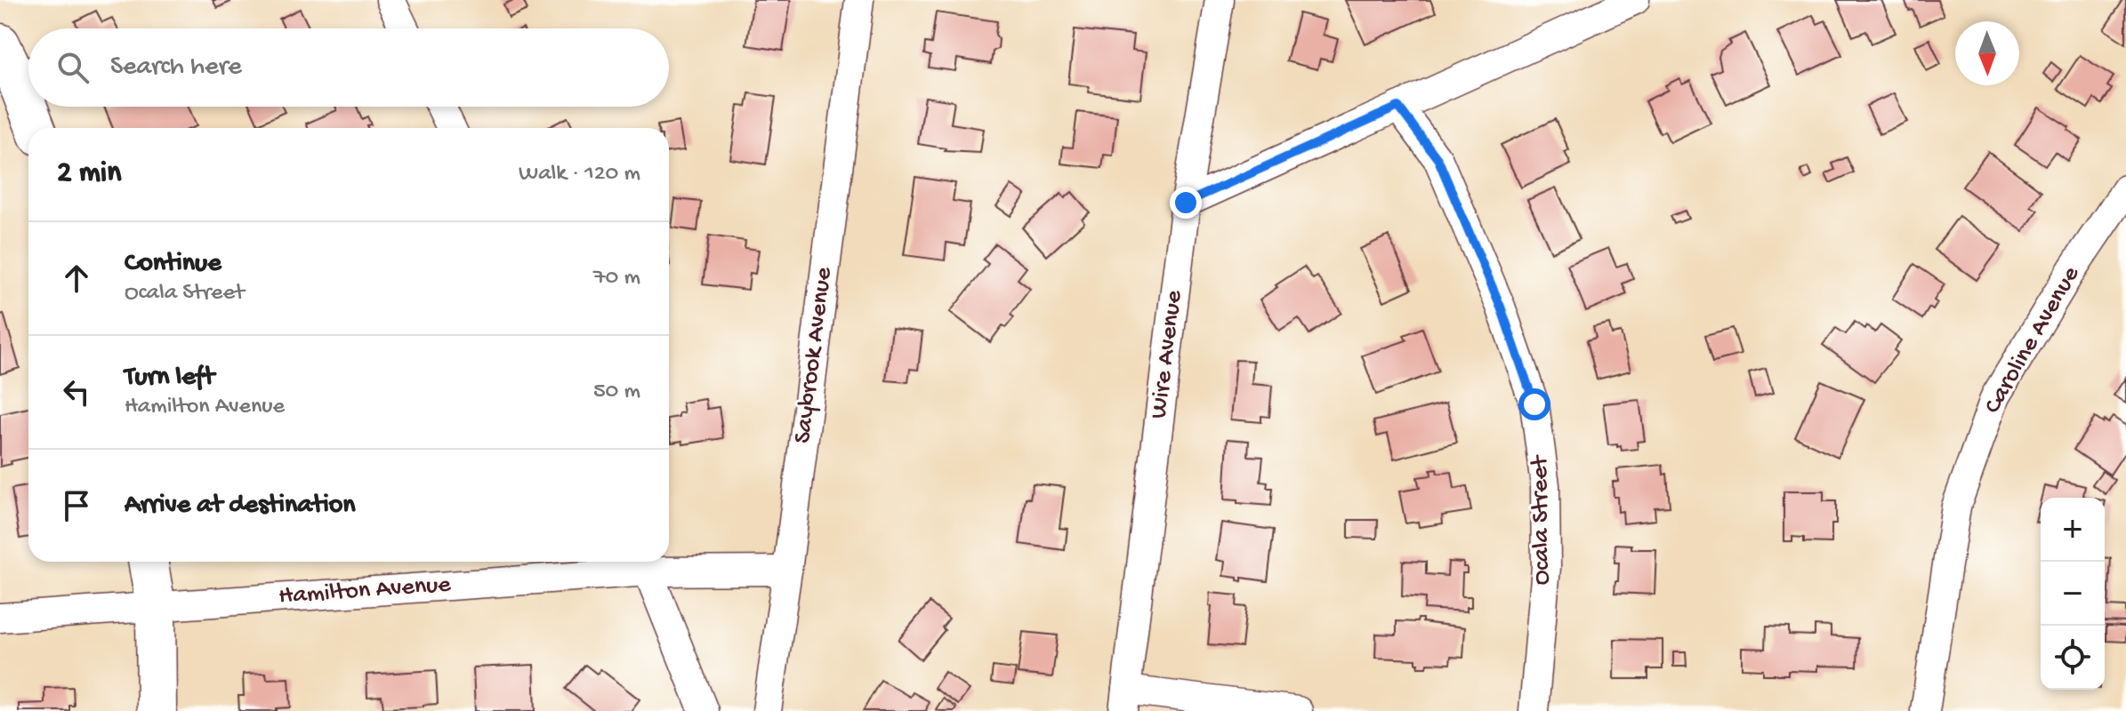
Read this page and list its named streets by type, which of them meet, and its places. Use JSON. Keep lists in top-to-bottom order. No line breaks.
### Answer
{"streets":{"street":["Caroline Avenue","Wire Avenue","Saybrook Avenue","Ocala Street","Hamilton Avenue"]},"crossings":[["Saybrook Avenue","Hamilton Avenue"]],"north":"bottom","page":{"search":"Search here","heading":["2 min","Walk · 120 m"],"list":[["Continue","Ocala Street","70 m"],["Turn left","Hamilton Avenue","50 m"],"Arrive at destination"],"map_buttons":["+","−"]}}
